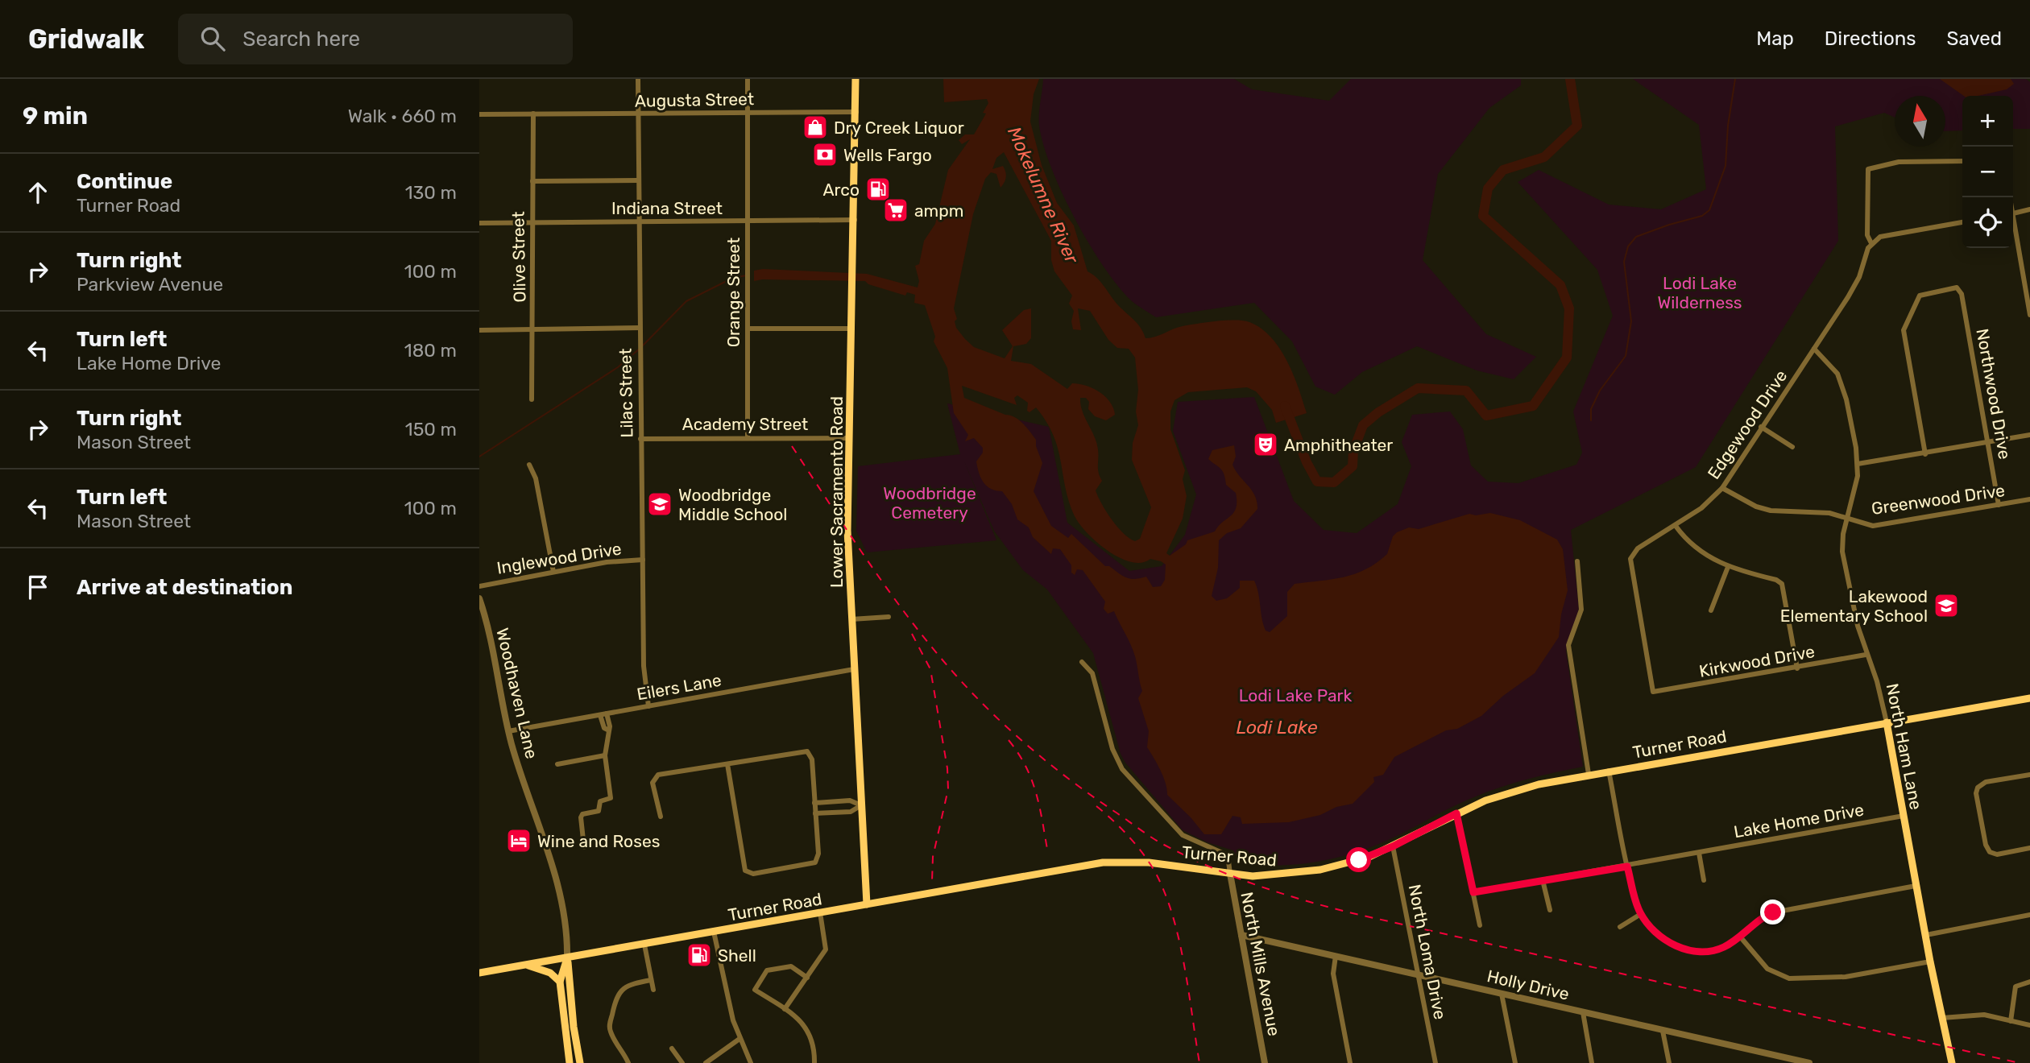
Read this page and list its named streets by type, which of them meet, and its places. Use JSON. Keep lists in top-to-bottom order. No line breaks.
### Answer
{"streets":{"main road":["Lower Sacramento Road","Turner Road","North Ham Lane"],"street":["Augusta Street","Indiana Street","Olive Street","Orange Street","Lilac Street","Northwood Drive","Academy Street","Edgewood Drive","Greenwood Drive","Inglewood Drive","Kirkwood Drive","Eilers Lane","Woodhaven Lane","Lake Home Drive","North Loma Drive","North Mills Avenue","Holly Drive"]},"crossings":[["Augusta Street","Olive Street"],["Augusta Street","Orange Street"],["Augusta Street","Lilac Street"],["Augusta Street","Lower Sacramento Road"],["Indiana Street","Olive Street"],["Indiana Street","Orange Street"],["Indiana Street","Lilac Street"],["Indiana Street","Lower Sacramento Road"],["Orange Street","Academy Street"],["Lilac Street","Academy Street"],["Lilac Street","Inglewood Drive"],["Lilac Street","Eilers Lane"],["Northwood Drive","Greenwood Drive"],["Academy Street","Lower Sacramento Road"],["Edgewood Drive","Greenwood Drive"],["Edgewood Drive","Kirkwood Drive"],["Edgewood Drive","North Ham Lane"],["Lower Sacramento Road","Eilers Lane"],["Lower Sacramento Road","Turner Road"],["Greenwood Drive","North Ham Lane"],["Kirkwood Drive","North Ham Lane"],["Eilers Lane","Woodhaven Lane"],["Woodhaven Lane","Turner Road"],["Turner Road","North Ham Lane"],["Turner Road","North Loma Drive"],["Turner Road","North Mills Avenue"],["North Ham Lane","Lake Home Drive"],["North Loma Drive","Holly Drive"],["North Mills Avenue","Holly Drive"]],"water":["Mokelumne River","Lodi Lake"],"parks":["Lodi Lake Wilderness","Woodbridge Cemetery","Lodi Lake Park"],"places":{"shop":["Dry Creek Liquor"],"bank":["Wells Fargo"],"fuel station":["Arco","Shell"],"supermarket":["ampm"],"theatre":["Amphitheater"],"school or university":["Woodbridge Middle School","Lakewood Elementary School"],"hotel":["Wine and Roses"]},"north":"top","page":{"header":"Gridwalk","search":"Search here","nav":["Map","Directions","Saved"],"heading":["9 min","Walk · 660 m"],"map_buttons":["+","−"],"list":[["Continue","Turner Road","130 m"],["Turn right","Parkview Avenue","100 m"],["Turn left","Lake Home Drive","180 m"],["Turn right","Mason Street","150 m"],["Turn left","Mason Street","100 m"],"Arrive at destination"]}}
